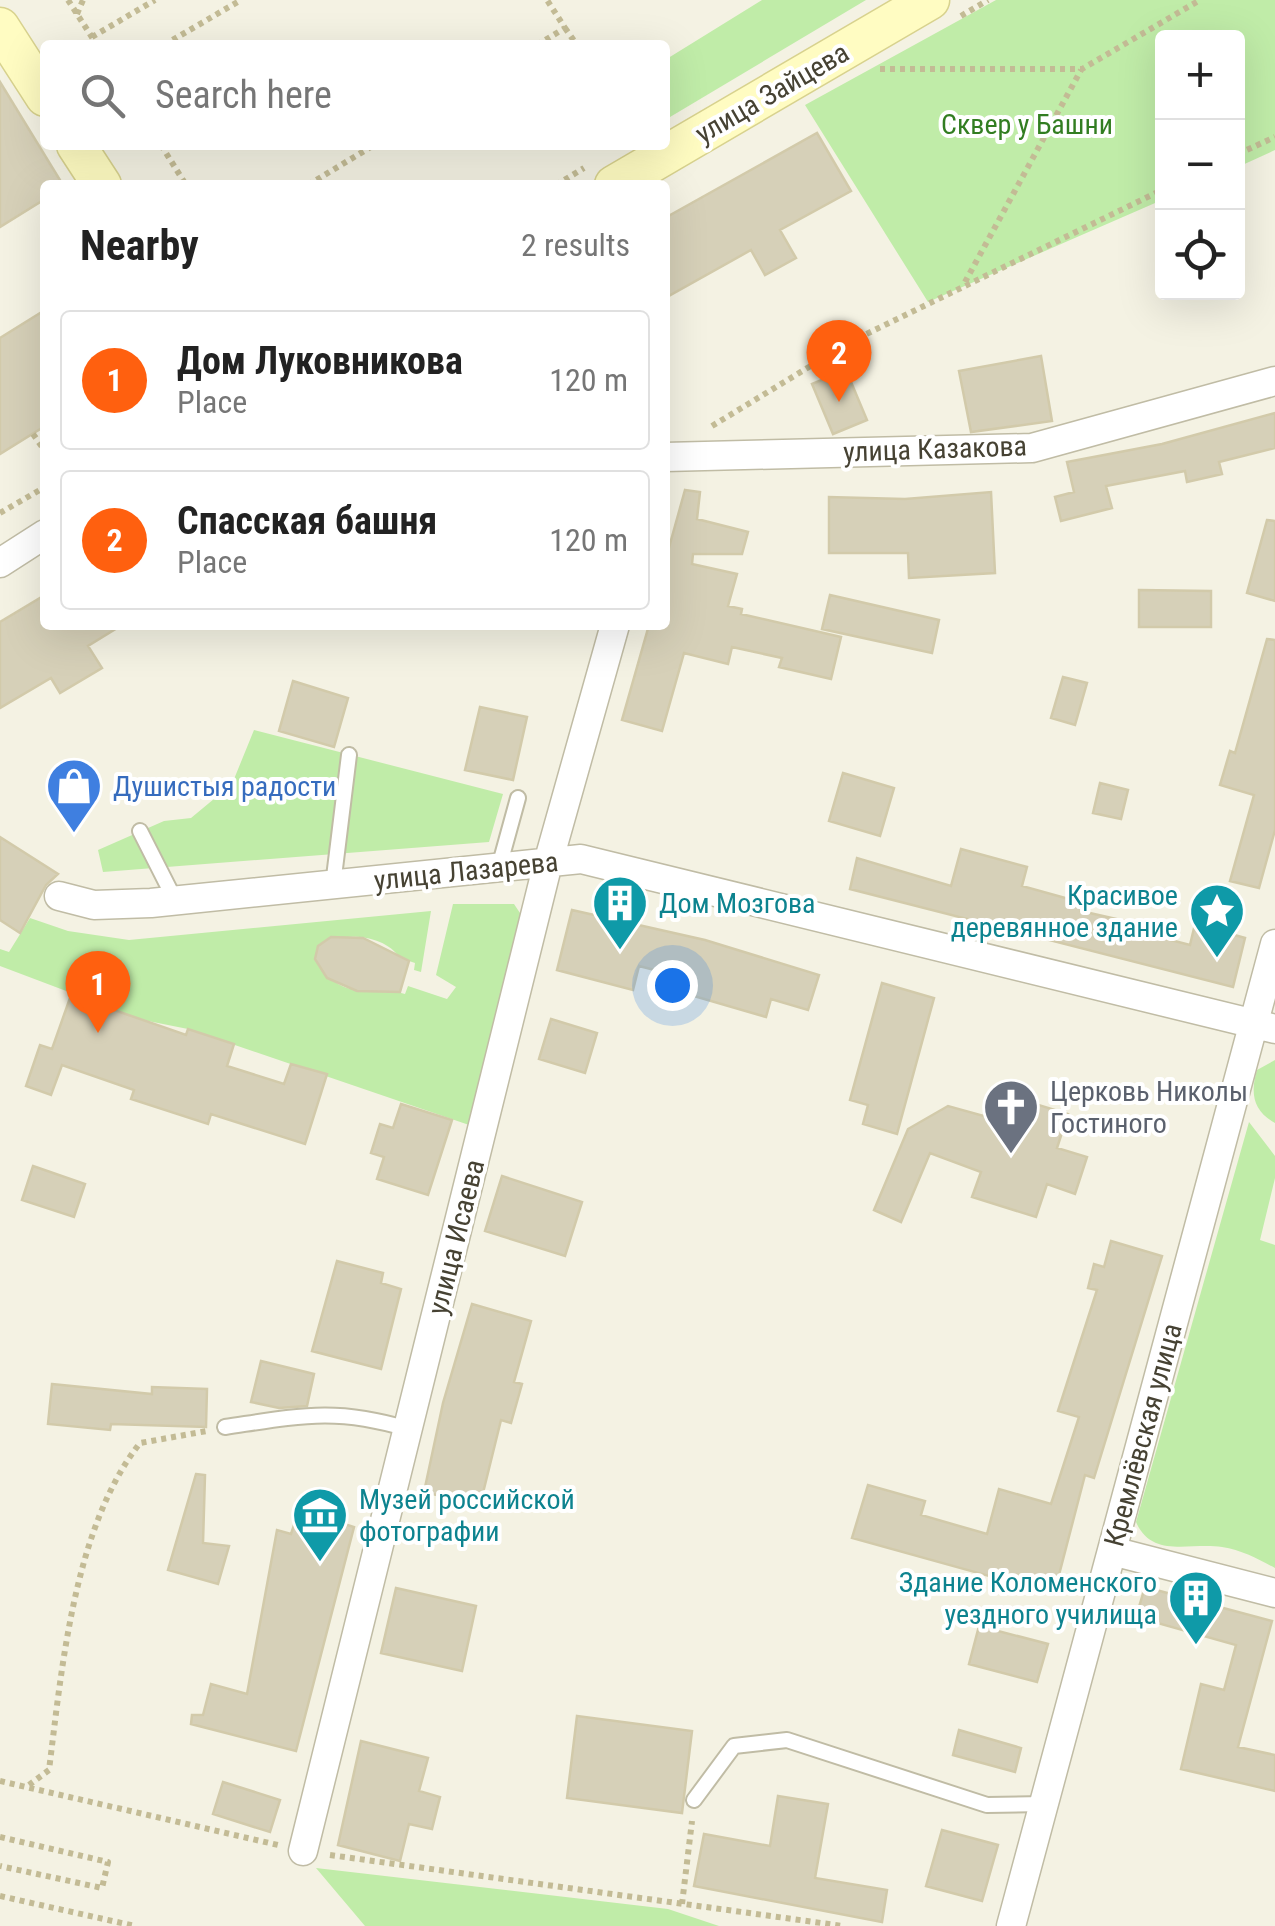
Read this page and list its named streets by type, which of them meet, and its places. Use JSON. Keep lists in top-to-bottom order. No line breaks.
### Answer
{"streets":{"street":["улица Зайцева","улица Казакова","улица Лазарева","улица Исаева","Кремлёвская улица"]},"crossings":[["улица Лазарева","улица Исаева"],["улица Лазарева","Кремлёвская улица"]],"parks":["Сквер у Башни"],"places":{"shop":["Душистыя радости"],"building":["Дом Мозгова","Здание Коломенского уездного училища"],"place":["Красивое деревянное здание"],"church":["Церковь Николы Гостиного"],"museum":["Музей российской фотографии"]},"page":{"map_buttons":["+","−"],"search":"Search here","heading":["Nearby","2 results"],"list":[{"mark":"1","name":"Дом Луковникова","note":"Place","value":"120 m"},{"mark":"2","name":"Спасская башня","note":"Place","value":"120 m"}],"pins":["2","1"]}}
